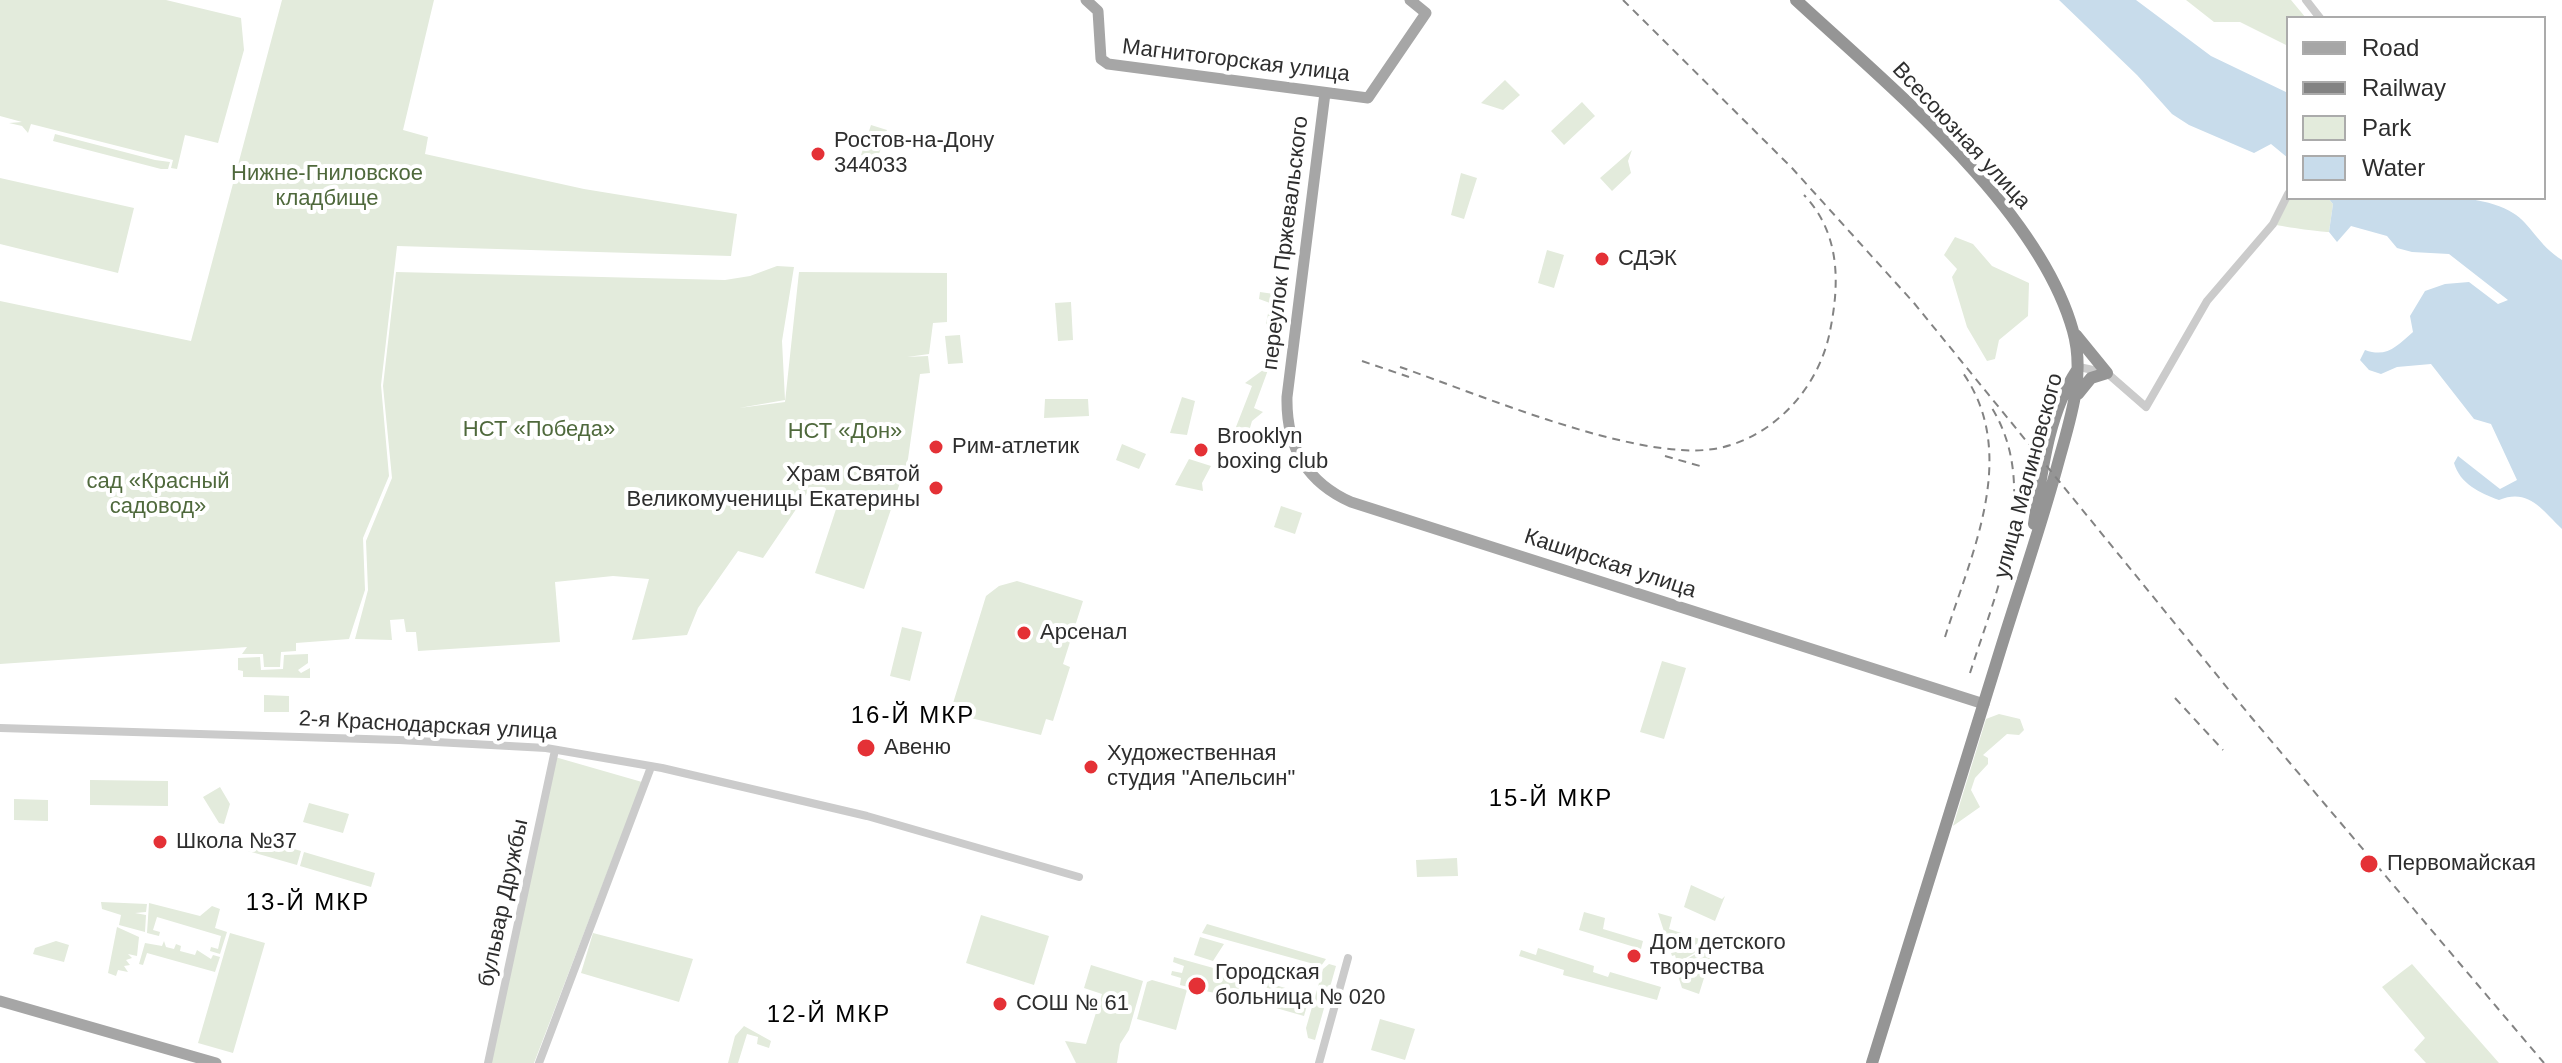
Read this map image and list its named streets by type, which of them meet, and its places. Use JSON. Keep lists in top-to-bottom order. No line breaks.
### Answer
{"streets":{"highway":["Всесоюзная улица","улица Малиновского"],"main road":["Магнитогорская улица","переулок Пржевальского","Каширская улица"],"street":["2-я Краснодарская улица","бульвар Дружбы"]},"crossings":[["Магнитогорская улица","переулок Пржевальского"],["Всесоюзная улица","улица Малиновского"],["переулок Пржевальского","Каширская улица"],["улица Малиновского","Каширская улица"],["2-я Краснодарская улица","бульвар Дружбы"]],"districts":["16-Й МКР","15-Й МКР","13-Й МКР","12-Й МКР"],"parks":["Нижне-Гниловское кладбище","НСТ «Победа»","НСТ «Дон»","сад «Красный садовод»"],"places":["Ростов-на-Дону 344033","СДЭК","Рим-атлетик","Brooklyn boxing club","Храм Святой Великомученицы Екатерины","Арсенал","Авеню","Художественная студия \"Апельсин\"","Школа №37","Первомайская","Дом детского творчества","Городская больница № 020","СОШ № 61"],"legend":["Road","Railway","Park","Water"]}
